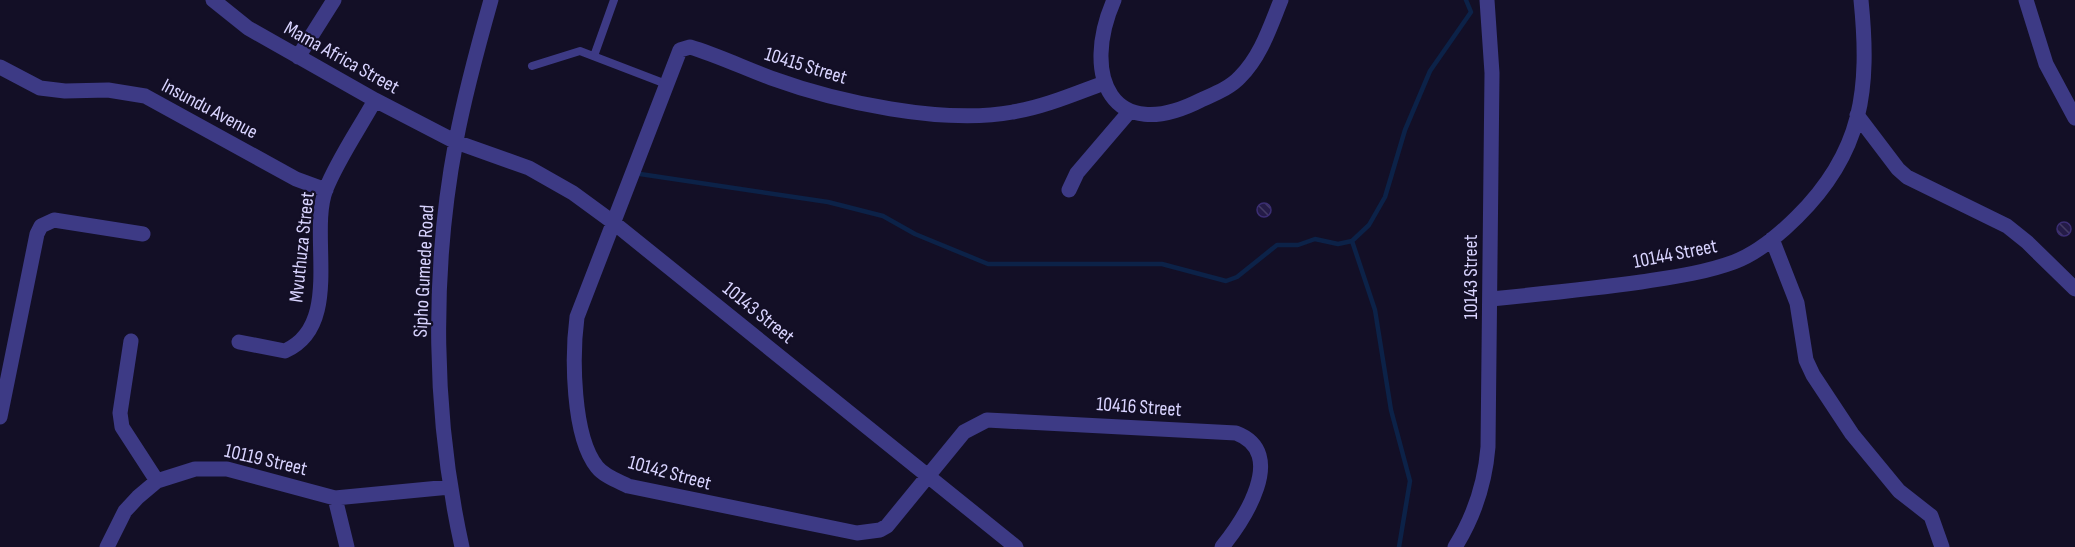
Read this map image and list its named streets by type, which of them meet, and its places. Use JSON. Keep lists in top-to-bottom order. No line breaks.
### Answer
{"streets":{"street":["Mama Africa Street","10415 Street","Insundu Avenue","Mvuthuza Street","10144 Street","Sipho Gumede Road","10143 Street","10416 Street","10119 Street","10142 Street"]},"crossings":[["Mama Africa Street","Mvuthuza Street"],["Mama Africa Street","Sipho Gumede Road"],["Mama Africa Street","10143 Street"],["10415 Street","10143 Street"],["10415 Street","10142 Street"],["Insundu Avenue","Mvuthuza Street"],["10144 Street","10143 Street"],["Sipho Gumede Road","10143 Street"],["Sipho Gumede Road","10119 Street"],["10143 Street","10416 Street"],["10143 Street","10142 Street"],["10416 Street","10142 Street"]]}
